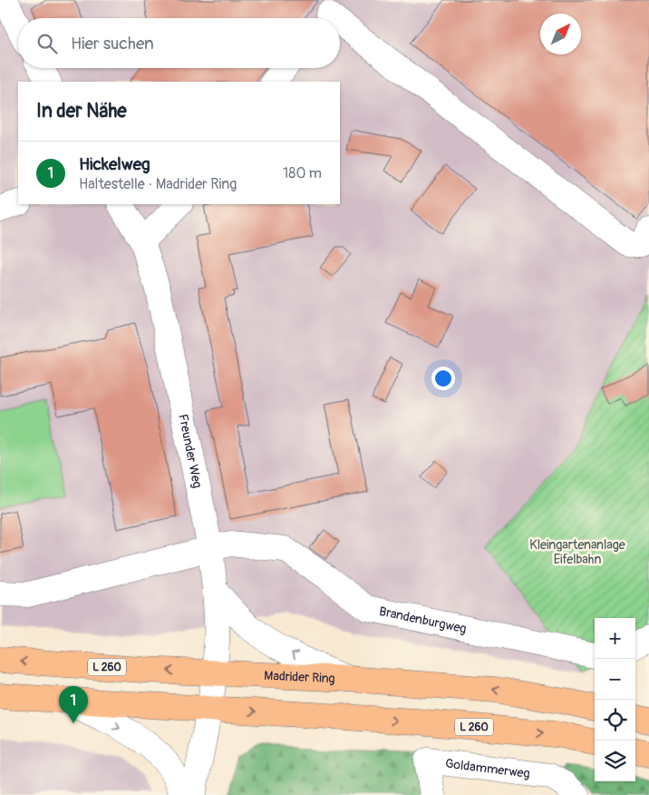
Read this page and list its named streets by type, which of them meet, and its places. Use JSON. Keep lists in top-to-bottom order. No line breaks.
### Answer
{"streets":{"main road":["L 260","Madrider Ring"],"street":["Freunder Weg","Brandenburgweg","Goldammerweg"]},"crossings":[["Freunder Weg","Brandenburgweg"],["Freunder Weg","L 260"],["Freunder Weg","Madrider Ring"]],"parks":["Kleingartenanlage Eifelbahn"],"north":"top right","page":{"search":"Hier suchen","heading":"In der Nähe","list":[{"mark":"1","name":"Hickelweg","note":"Haltestelle · Madrider Ring","value":"180 m"}],"map_buttons":["+","−"],"pins":"1"}}
